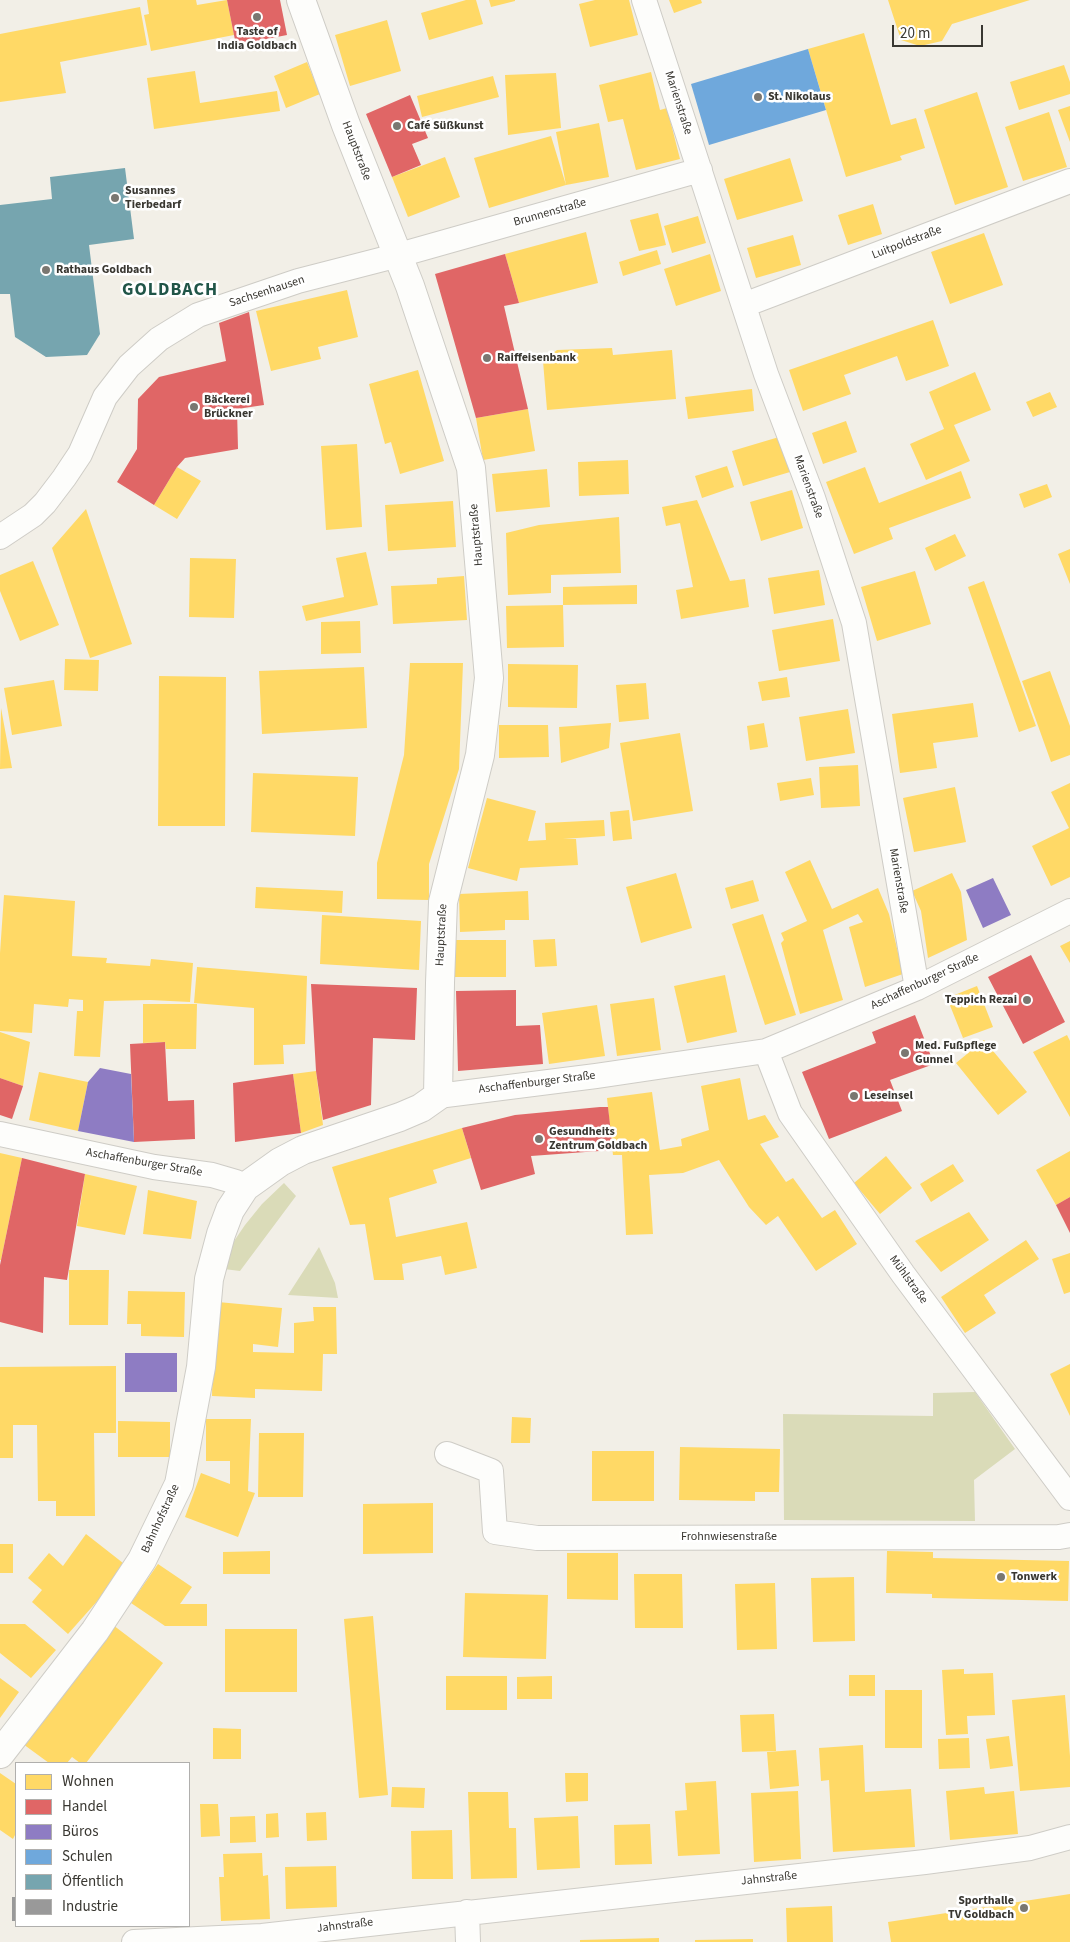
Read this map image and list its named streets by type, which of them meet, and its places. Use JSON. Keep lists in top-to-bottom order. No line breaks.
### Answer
{"streets":{"street":["Marienstraße","Hauptstraße","Brunnenstraße","Luitpoldstraße","Sachsenhausen","Aschaffenburger Straße","Mühlstraße","Bahnhofstraße","Frohnwiesenstraße","Jahnstraße"]},"crossings":[["Marienstraße","Brunnenstraße"],["Marienstraße","Luitpoldstraße"],["Marienstraße","Aschaffenburger Straße"],["Hauptstraße","Brunnenstraße"],["Hauptstraße","Sachsenhausen"],["Hauptstraße","Aschaffenburger Straße"],["Brunnenstraße","Sachsenhausen"],["Aschaffenburger Straße","Mühlstraße"],["Aschaffenburger Straße","Bahnhofstraße"]],"districts":["GOLDBACH"],"places":["Taste of India Goldbach","St. Nikolaus","Café Süßkunst","Susannes Tierbedarf","Rathaus Goldbach","Raiffeisenbank","Bäckerei Brückner","Teppich Rezai","Med. Fußpflege Gunnel","Leseinsel","Gesundheits Zentrum Goldbach","Tonwerk","Sporthalle TV Goldbach"],"legend":["Wohnen","Handel","Büros","Schulen","Öffentlich","Industrie"],"scale_bar":"20 m"}
